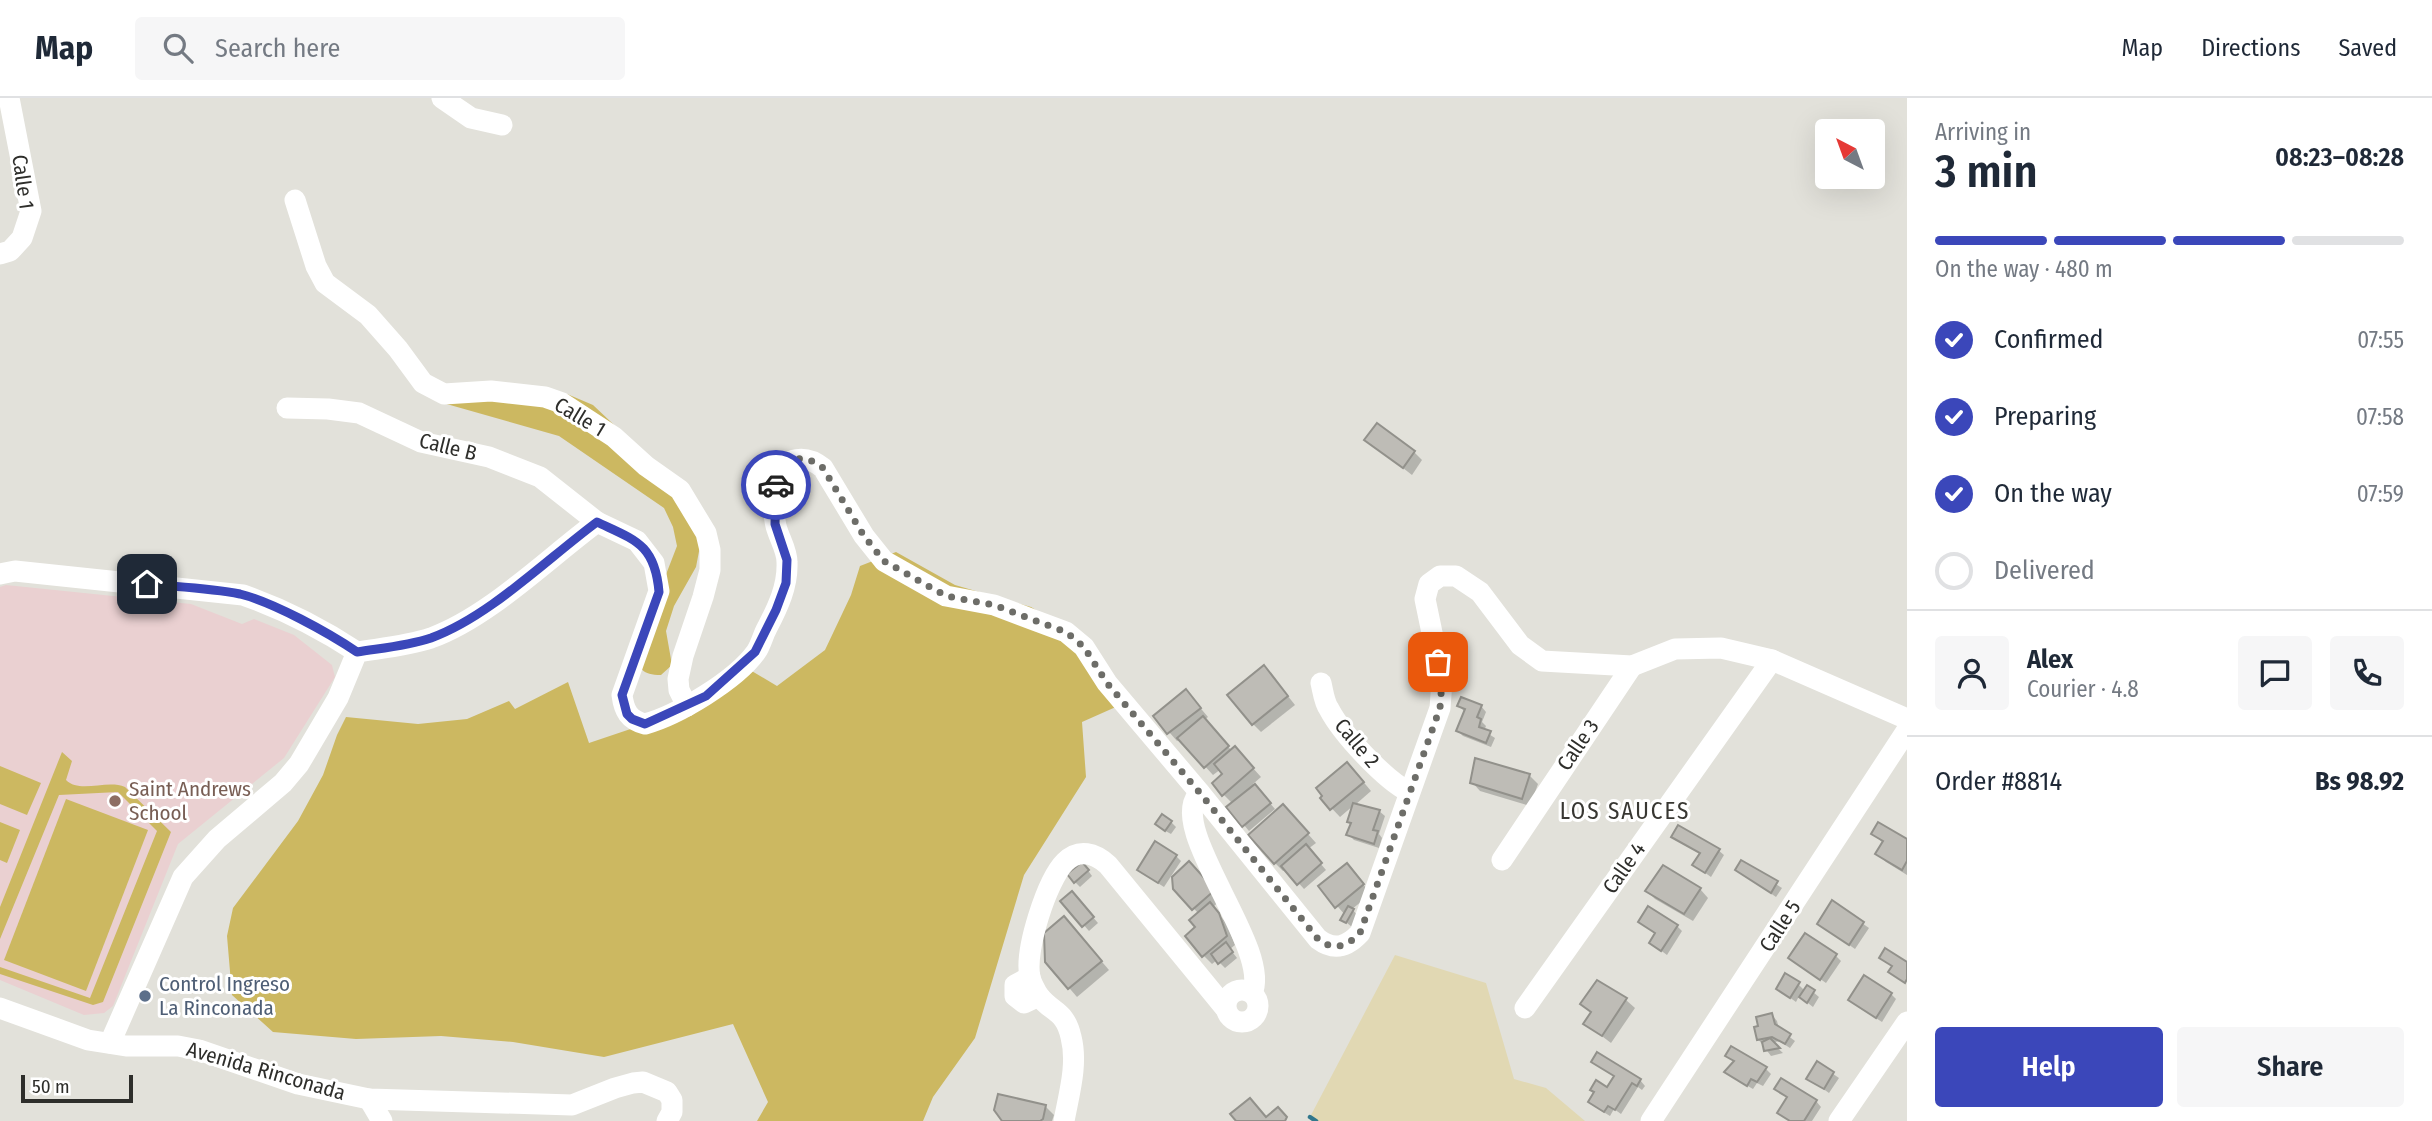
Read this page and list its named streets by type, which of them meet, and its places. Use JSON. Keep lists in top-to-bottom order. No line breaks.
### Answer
{"streets":{"street":["Calle 1","Calle B","Calle 2","Calle 3","Calle 4","Calle 5","Avenida Rinconada"]},"crossings":[["Calle 1","Calle B"]],"districts":["LOS SAUCES"],"places":["Saint Andrews School","Control Ingreso La Rinconada"],"scale_bar":"50 m","north":"top left","page":{"header":"Map","search":"Search here","nav":["Map","Directions","Saved"],"heading":["3 min","Arriving in","08:23–08:28"],"panel":["Alex","Courier · 4.8","Order #8814","Bs 98.92"],"bar":"On the way · 480 m","list":[["Confirmed","07:55"],["Preparing","07:58"],["On the way","07:59"],"Delivered"],"buttons":["Help","Share"],"scale":"50 m"}}
